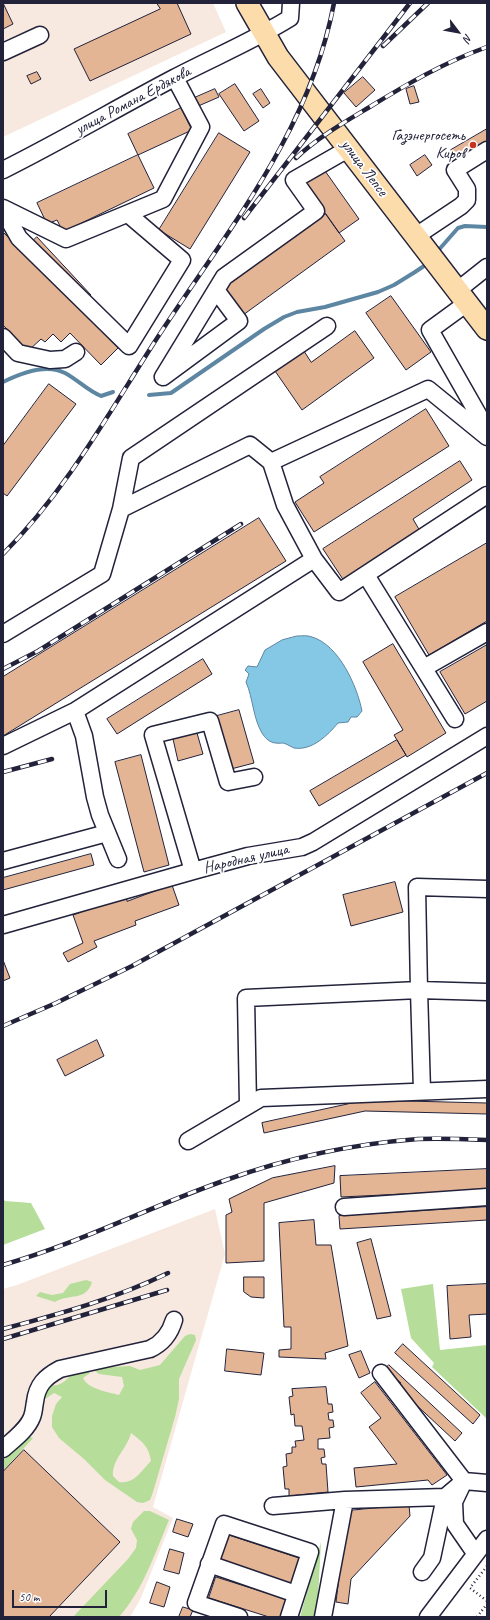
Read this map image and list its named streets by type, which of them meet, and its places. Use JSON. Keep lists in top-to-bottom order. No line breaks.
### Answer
{"streets":{"main road":["улица Лепсе"],"street":["улица Романа Ердякова","Народная улица"]},"crossings":[["улица Романа Ердякова","улица Лепсе"]],"places":["Газэнергосеть Киров"],"scale_bar":"50 m","north":"bottom right"}
